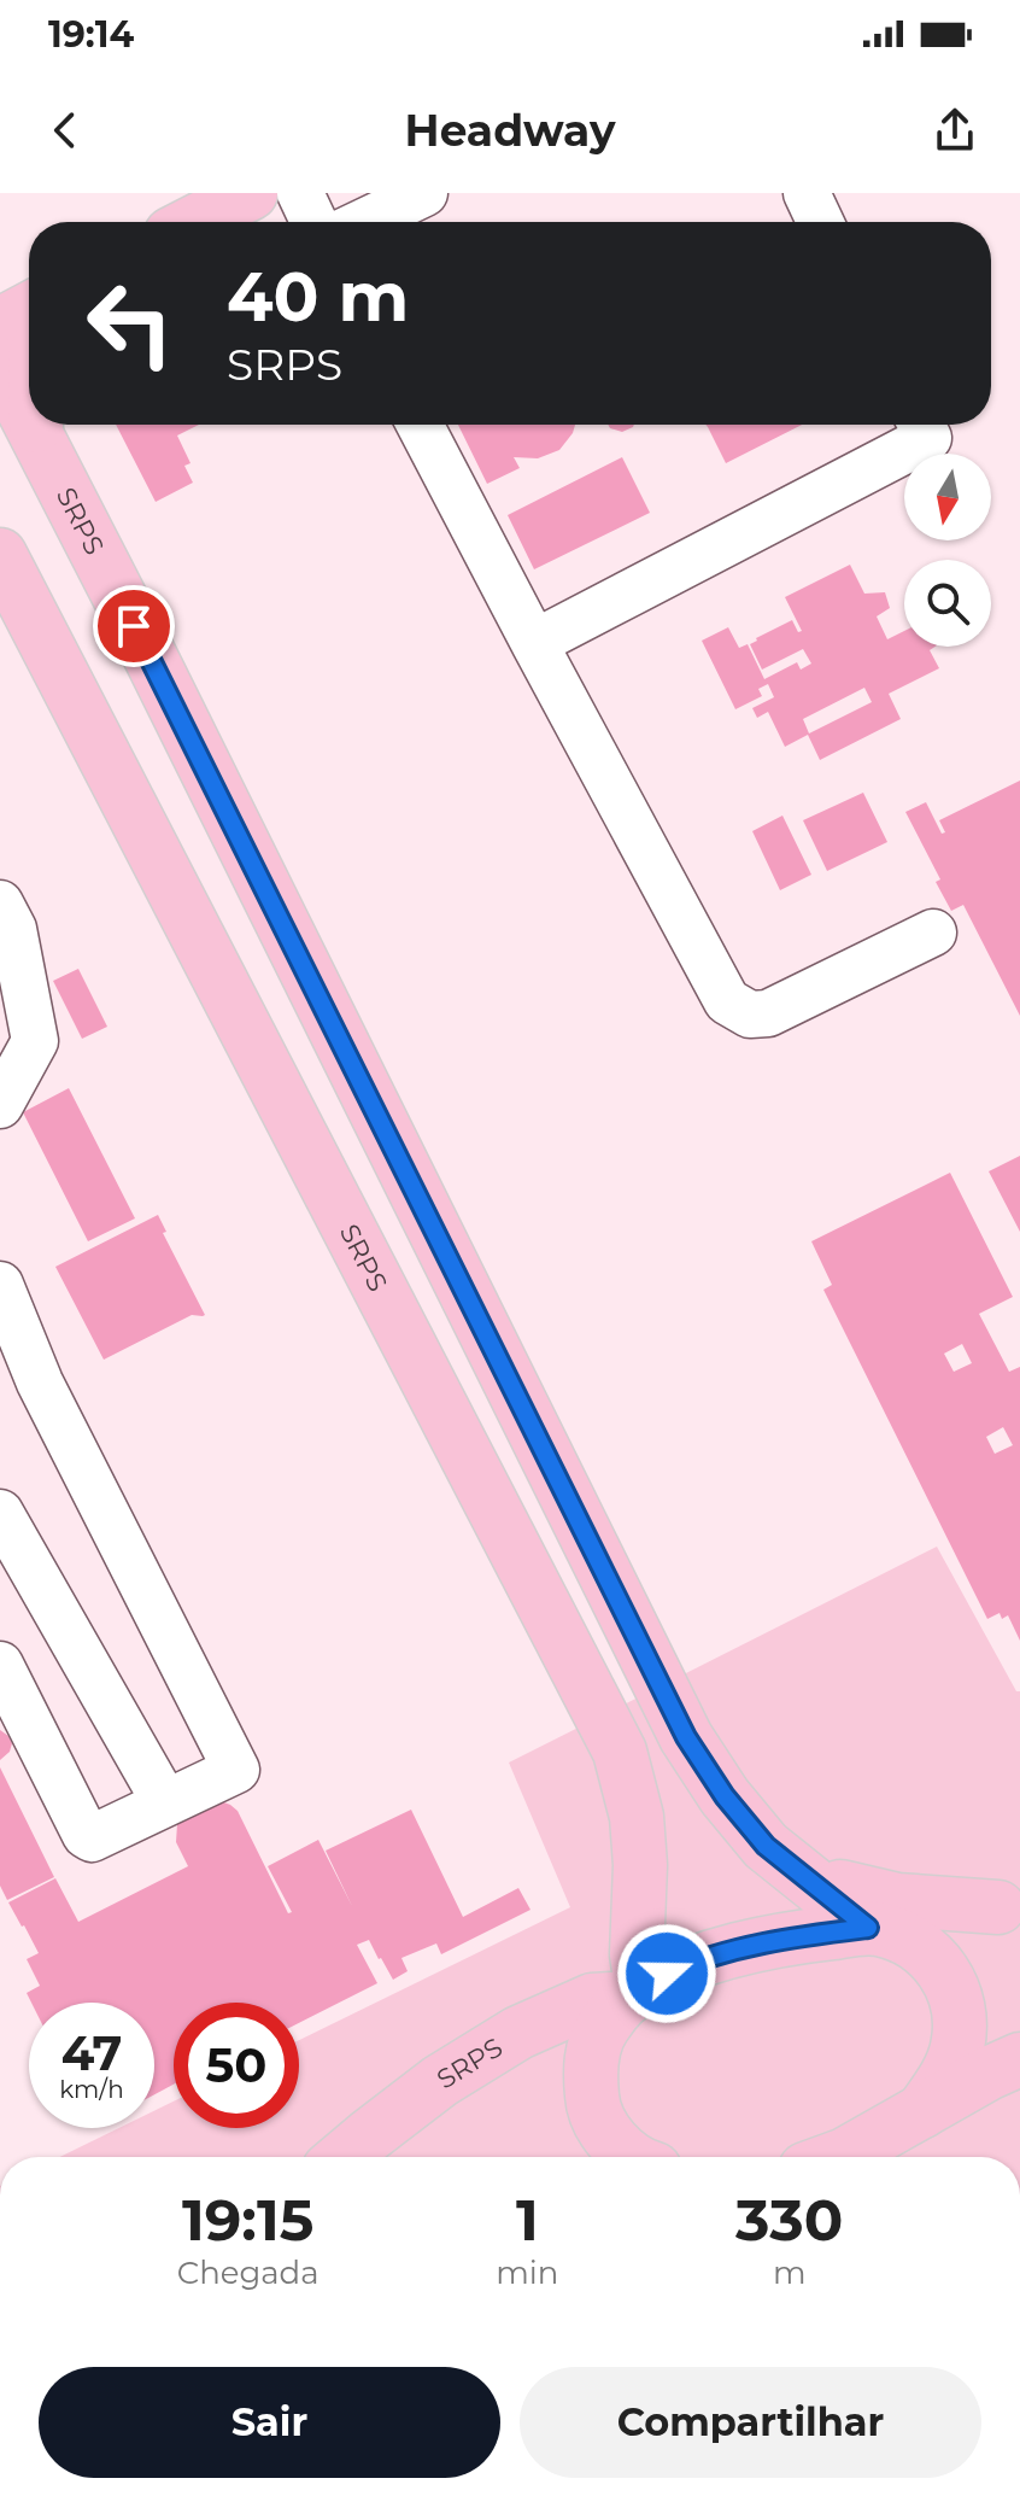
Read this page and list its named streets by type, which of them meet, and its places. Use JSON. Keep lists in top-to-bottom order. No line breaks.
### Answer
{"streets":{"main road":["SRPS"]},"north":"bottom","page":{"status":"19:14","header":"Headway","turn":["40 m","SRPS"],"speed":"47 km/h","limit":"50","eta":["19:15","Chegada","1","min","330","m"],"buttons":["Sair","Compartilhar"]}}
